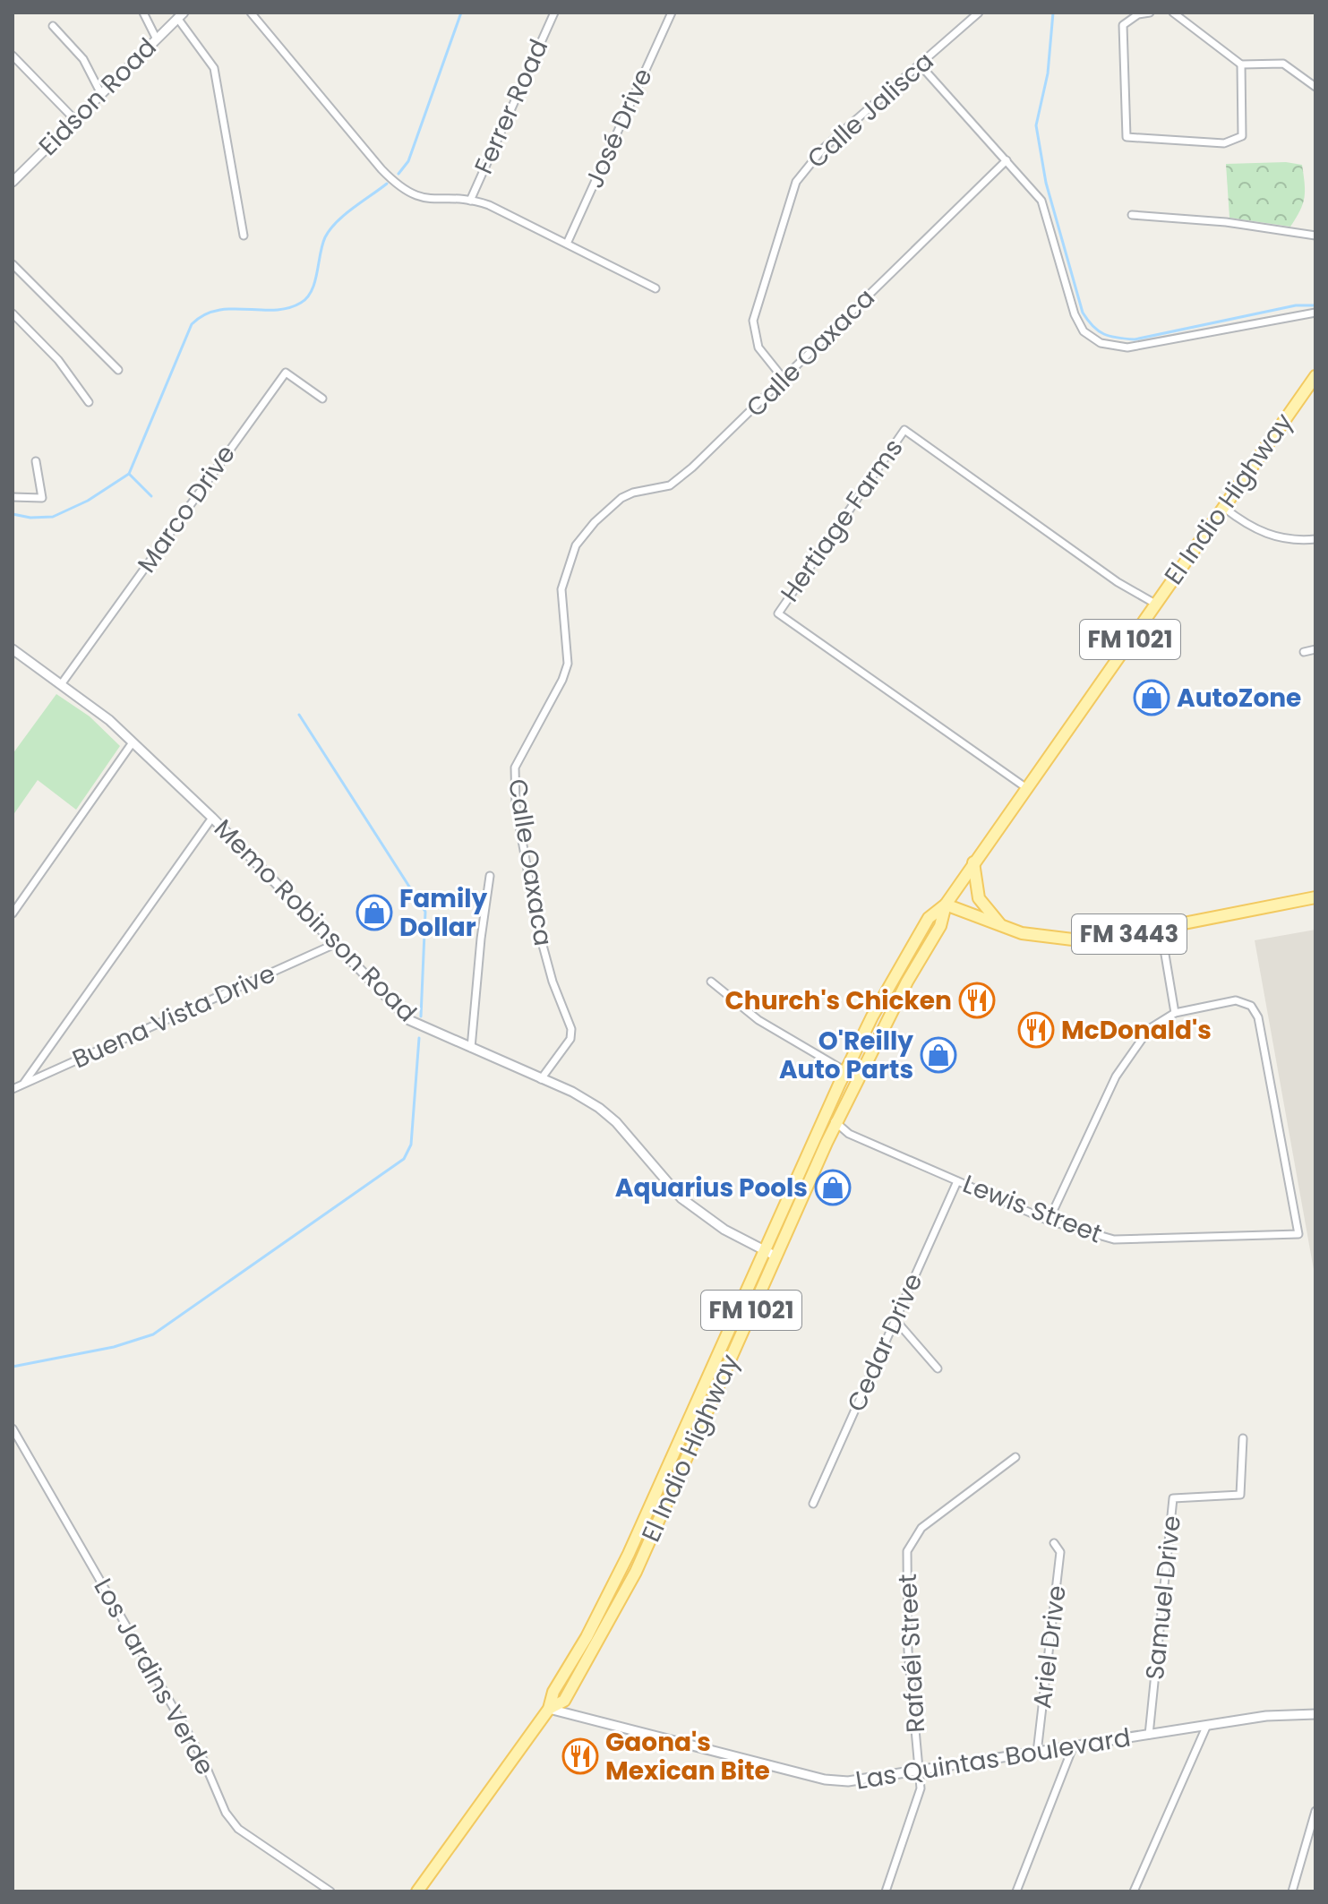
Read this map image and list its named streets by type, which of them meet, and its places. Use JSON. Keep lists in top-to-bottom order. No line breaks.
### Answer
{"streets":{"main road":["El Indio Highway","FM 1021","FM 3443"],"street":["Eidson Road","Ferrer Road","Calle Jalisca","José Drive","Calle Oaxaca","Marco Drive","Hertiage Farms","Memo Robinson Road","Buena Vista Drive","Lewis Street","Cedar Drive","Samuel Drive","Ariel Drive","Rafaél Street","Los Jardins Verde","Las Quintas Boulevard"]},"crossings":[["Calle Jalisca","Calle Oaxaca"],["Calle Oaxaca","Memo Robinson Road"],["El Indio Highway","Hertiage Farms"],["El Indio Highway","Memo Robinson Road"],["El Indio Highway","FM 3443"],["El Indio Highway","Lewis Street"],["El Indio Highway","Las Quintas Boulevard"],["Marco Drive","Memo Robinson Road"],["Memo Robinson Road","Buena Vista Drive"],["Lewis Street","Cedar Drive"],["Samuel Drive","Las Quintas Boulevard"],["Ariel Drive","Las Quintas Boulevard"],["Rafaél Street","Las Quintas Boulevard"]],"places":{"shop":["AutoZone","Family Dollar","O'Reilly Auto Parts","Aquarius Pools"],"restaurant":["Church's Chicken","McDonald's","Gaona's Mexican Bite"]}}
